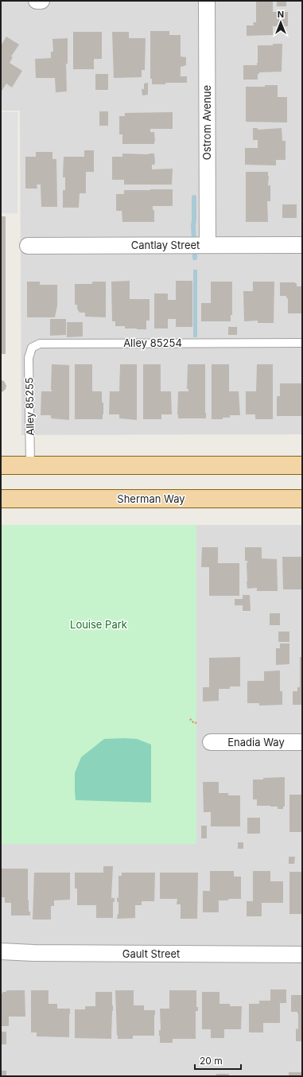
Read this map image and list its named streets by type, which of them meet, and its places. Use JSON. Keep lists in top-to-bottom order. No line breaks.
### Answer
{"streets":{"main road":["Sherman Way"],"street":["Ostrom Avenue","Cantlay Street","Enadia Way","Gault Street"],"lane":["Alley 85254","Alley 85255"]},"crossings":[["Ostrom Avenue","Cantlay Street"],["Alley 85254","Alley 85255"]],"parks":["Louise Park"],"scale_bar":"20 m","north":"top"}
